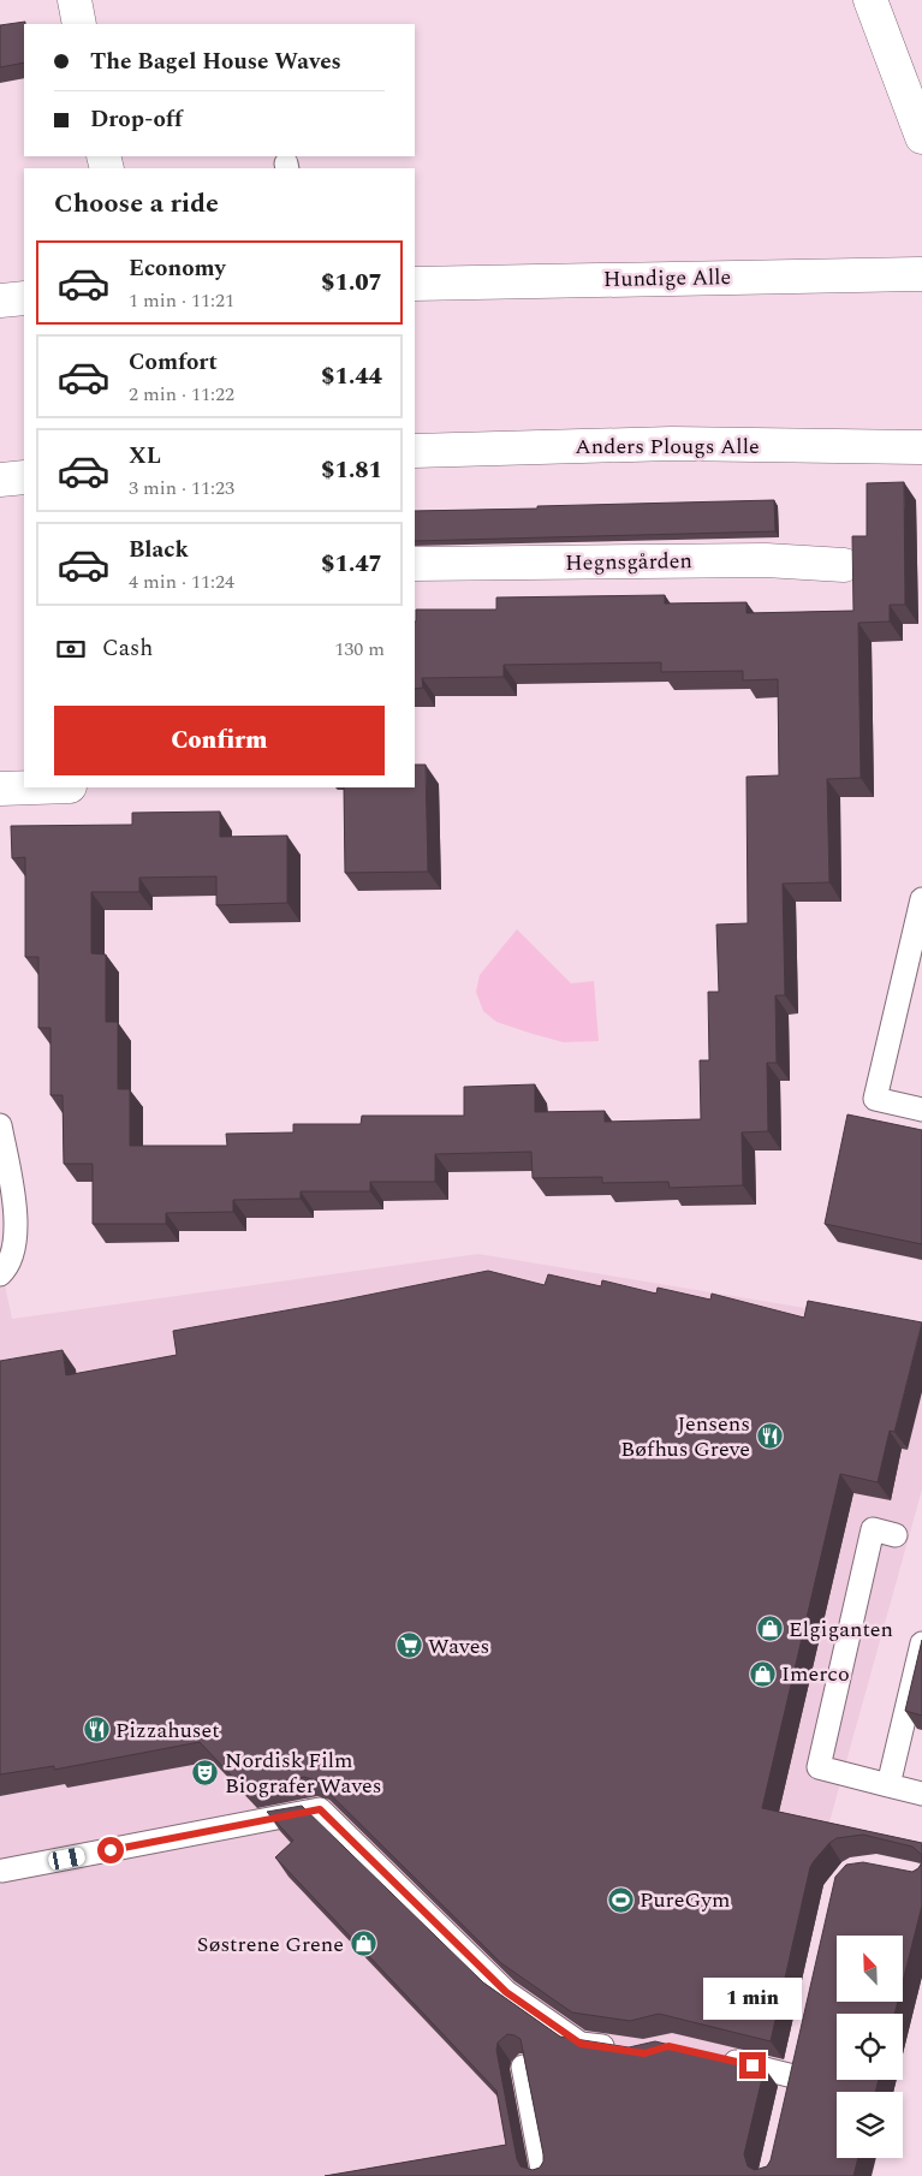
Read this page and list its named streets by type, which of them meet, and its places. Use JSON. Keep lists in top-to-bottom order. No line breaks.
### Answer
{"streets":{"street":["Hundige Alle","Anders Plougs Alle","Hegnsgården"]},"places":{"restaurant":["Jensens Bøfhus Greve","Pizzahuset"],"shop":["Elgiganten","Imerco","Søstrene Grene"],"supermarket":["Waves"],"theatre":["Nordisk Film Biografer Waves"],"sports":["PureGym"]},"north":"top left","page":{"banner":["The Bagel House Waves","Drop-off"],"heading":"Choose a ride","list":[{"name":"Economy","note":"1 min · 11:21","value":"$1.07"},{"name":"Comfort","note":"2 min · 11:22","value":"$1.44"},{"name":"XL","note":"3 min · 11:23","value":"$1.81"},{"name":"Black","note":"4 min · 11:24","value":"$1.47"}],"pay":["Cash","130 m"],"buttons":"Confirm","bubble":"1 min"}}
